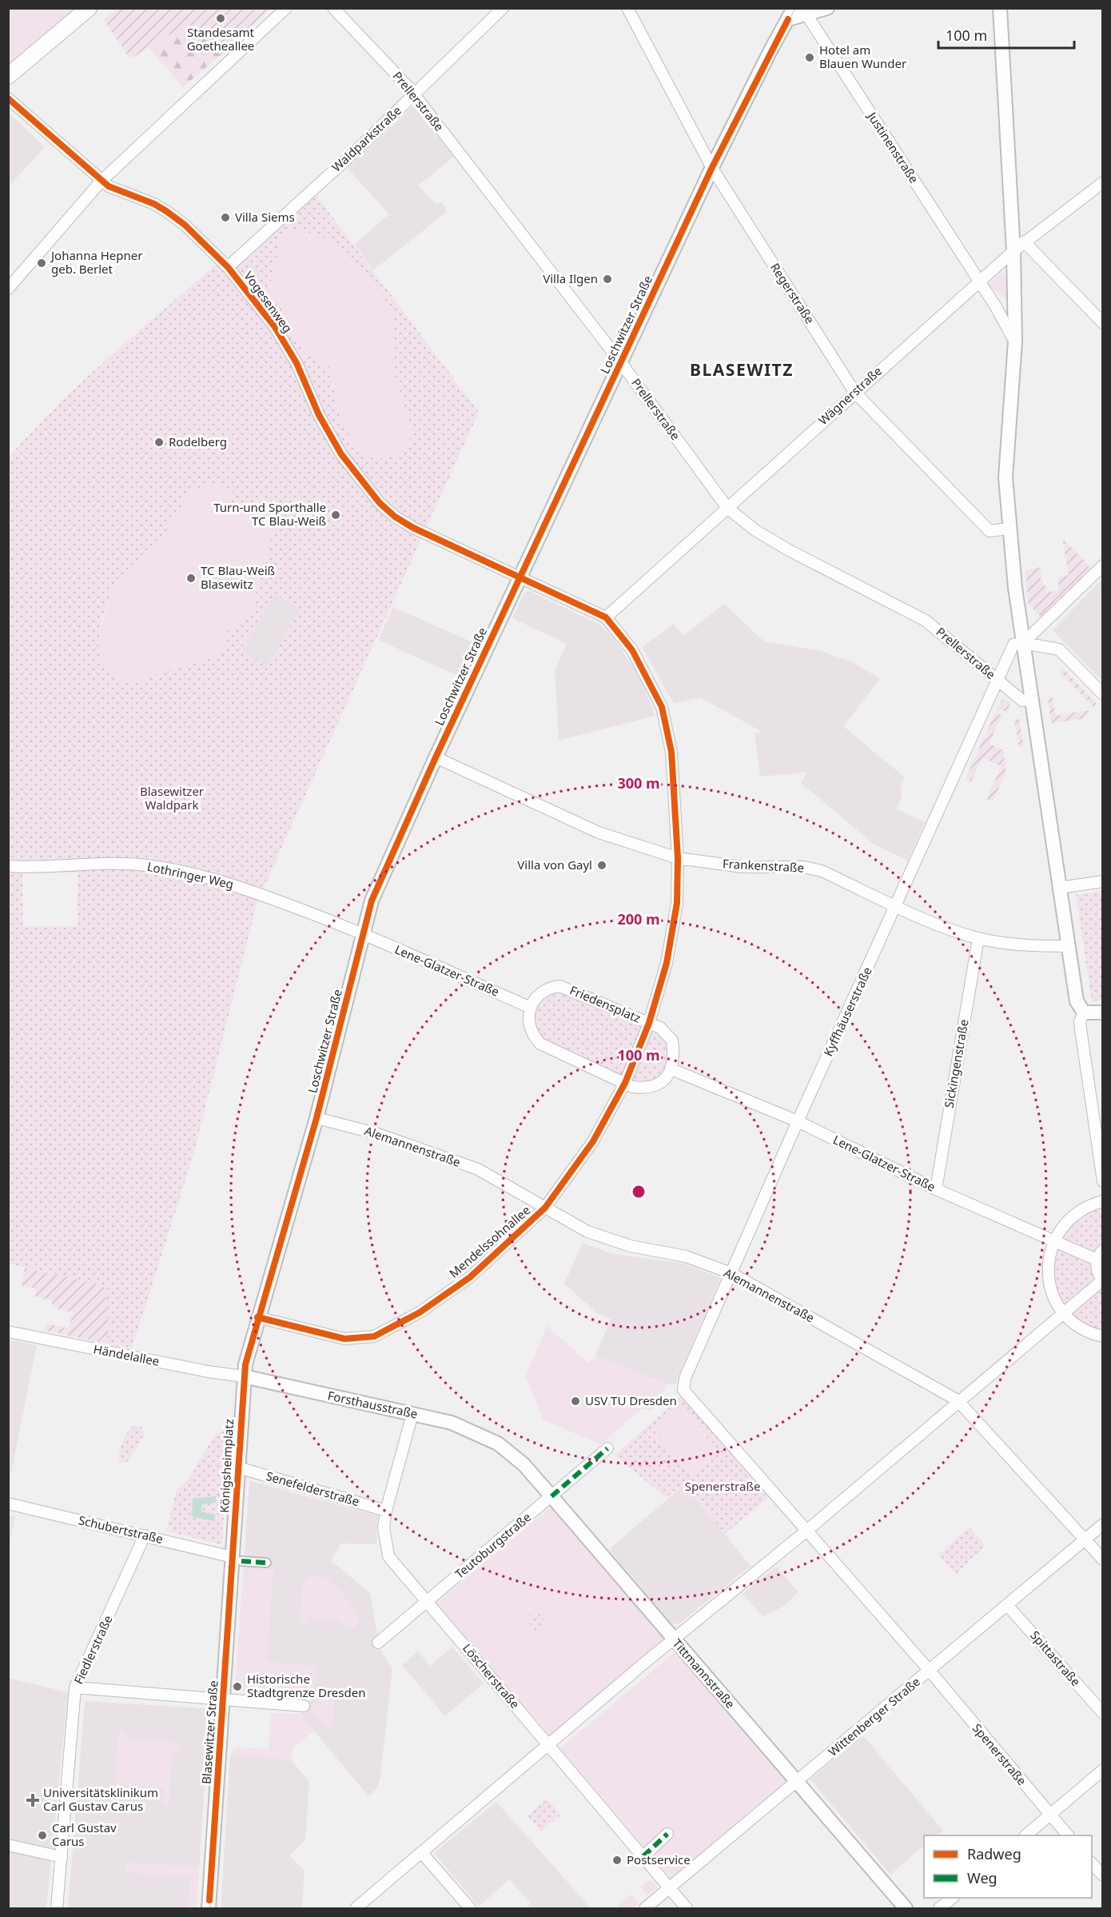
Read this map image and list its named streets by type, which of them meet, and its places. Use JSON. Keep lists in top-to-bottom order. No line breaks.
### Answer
{"streets":{"street":["Prellerstraße","Waldparkstraße","Justinenstraße","Regerstraße","Vogesenweg","Loschwitzer Straße","Wägnerstraße","Frankenstraße","Lothringer Weg","Lene-Glatzer-Straße","Friedensplatz","Kyffhäuserstraße","Sickingenstraße","Alemannenstraße","Mendelssohnallee","Händelallee","Forsthausstraße","Königsheimplatz","Senefelderstraße","Schubertstraße","Teutoburgstraße","Fiedlerstraße","Spittastraße","Tittmannstraße","Löscherstraße","Wittenberger Straße","Blasewitzer Straße","Spenerstraße"]},"crossings":[["Prellerstraße","Waldparkstraße"],["Prellerstraße","Loschwitzer Straße"],["Prellerstraße","Wägnerstraße"],["Prellerstraße","Kyffhäuserstraße"],["Waldparkstraße","Vogesenweg"],["Justinenstraße","Wägnerstraße"],["Regerstraße","Loschwitzer Straße"],["Regerstraße","Wägnerstraße"],["Vogesenweg","Loschwitzer Straße"],["Loschwitzer Straße","Frankenstraße"],["Loschwitzer Straße","Lothringer Weg"],["Loschwitzer Straße","Lene-Glatzer-Straße"],["Loschwitzer Straße","Alemannenstraße"],["Loschwitzer Straße","Mendelssohnallee"],["Loschwitzer Straße","Händelallee"],["Loschwitzer Straße","Forsthausstraße"],["Loschwitzer Straße","Königsheimplatz"],["Frankenstraße","Kyffhäuserstraße"],["Frankenstraße","Sickingenstraße"],["Lothringer Weg","Lene-Glatzer-Straße"],["Lene-Glatzer-Straße","Friedensplatz"],["Lene-Glatzer-Straße","Kyffhäuserstraße"],["Lene-Glatzer-Straße","Sickingenstraße"],["Friedensplatz","Mendelssohnallee"],["Kyffhäuserstraße","Alemannenstraße"],["Kyffhäuserstraße","Spenerstraße"],["Alemannenstraße","Mendelssohnallee"],["Alemannenstraße","Wittenberger Straße"],["Händelallee","Forsthausstraße"],["Händelallee","Königsheimplatz"],["Forsthausstraße","Königsheimplatz"],["Forsthausstraße","Tittmannstraße"],["Forsthausstraße","Löscherstraße"],["Königsheimplatz","Senefelderstraße"],["Königsheimplatz","Schubertstraße"],["Königsheimplatz","Blasewitzer Straße"],["Senefelderstraße","Löscherstraße"],["Schubertstraße","Fiedlerstraße"],["Schubertstraße","Blasewitzer Straße"],["Teutoburgstraße","Tittmannstraße"],["Teutoburgstraße","Löscherstraße"],["Spittastraße","Wittenberger Straße"],["Tittmannstraße","Wittenberger Straße"],["Löscherstraße","Wittenberger Straße"],["Wittenberger Straße","Spenerstraße"]],"districts":["BLASEWITZ"],"parks":["Blasewitzer Waldpark","Spenerstraße"],"places":{"other":["Standesamt Goetheallee","Hotel am Blauen Wunder","Villa Siems","Johanna Hepner geb. Berlet","Villa Ilgen","Rodelberg","Turn-und Sporthalle TC Blau-Weiß","TC Blau-Weiß Blasewitz","Villa von Gayl","USV TU Dresden","Historische Stadtgrenze Dresden","Carl Gustav Carus","Postservice"],"health":["Universitätsklinikum Carl Gustav Carus"]},"legend":["Radweg","Weg"],"scale_bar":"100 m","rings":["300 m","200 m","100 m"]}
